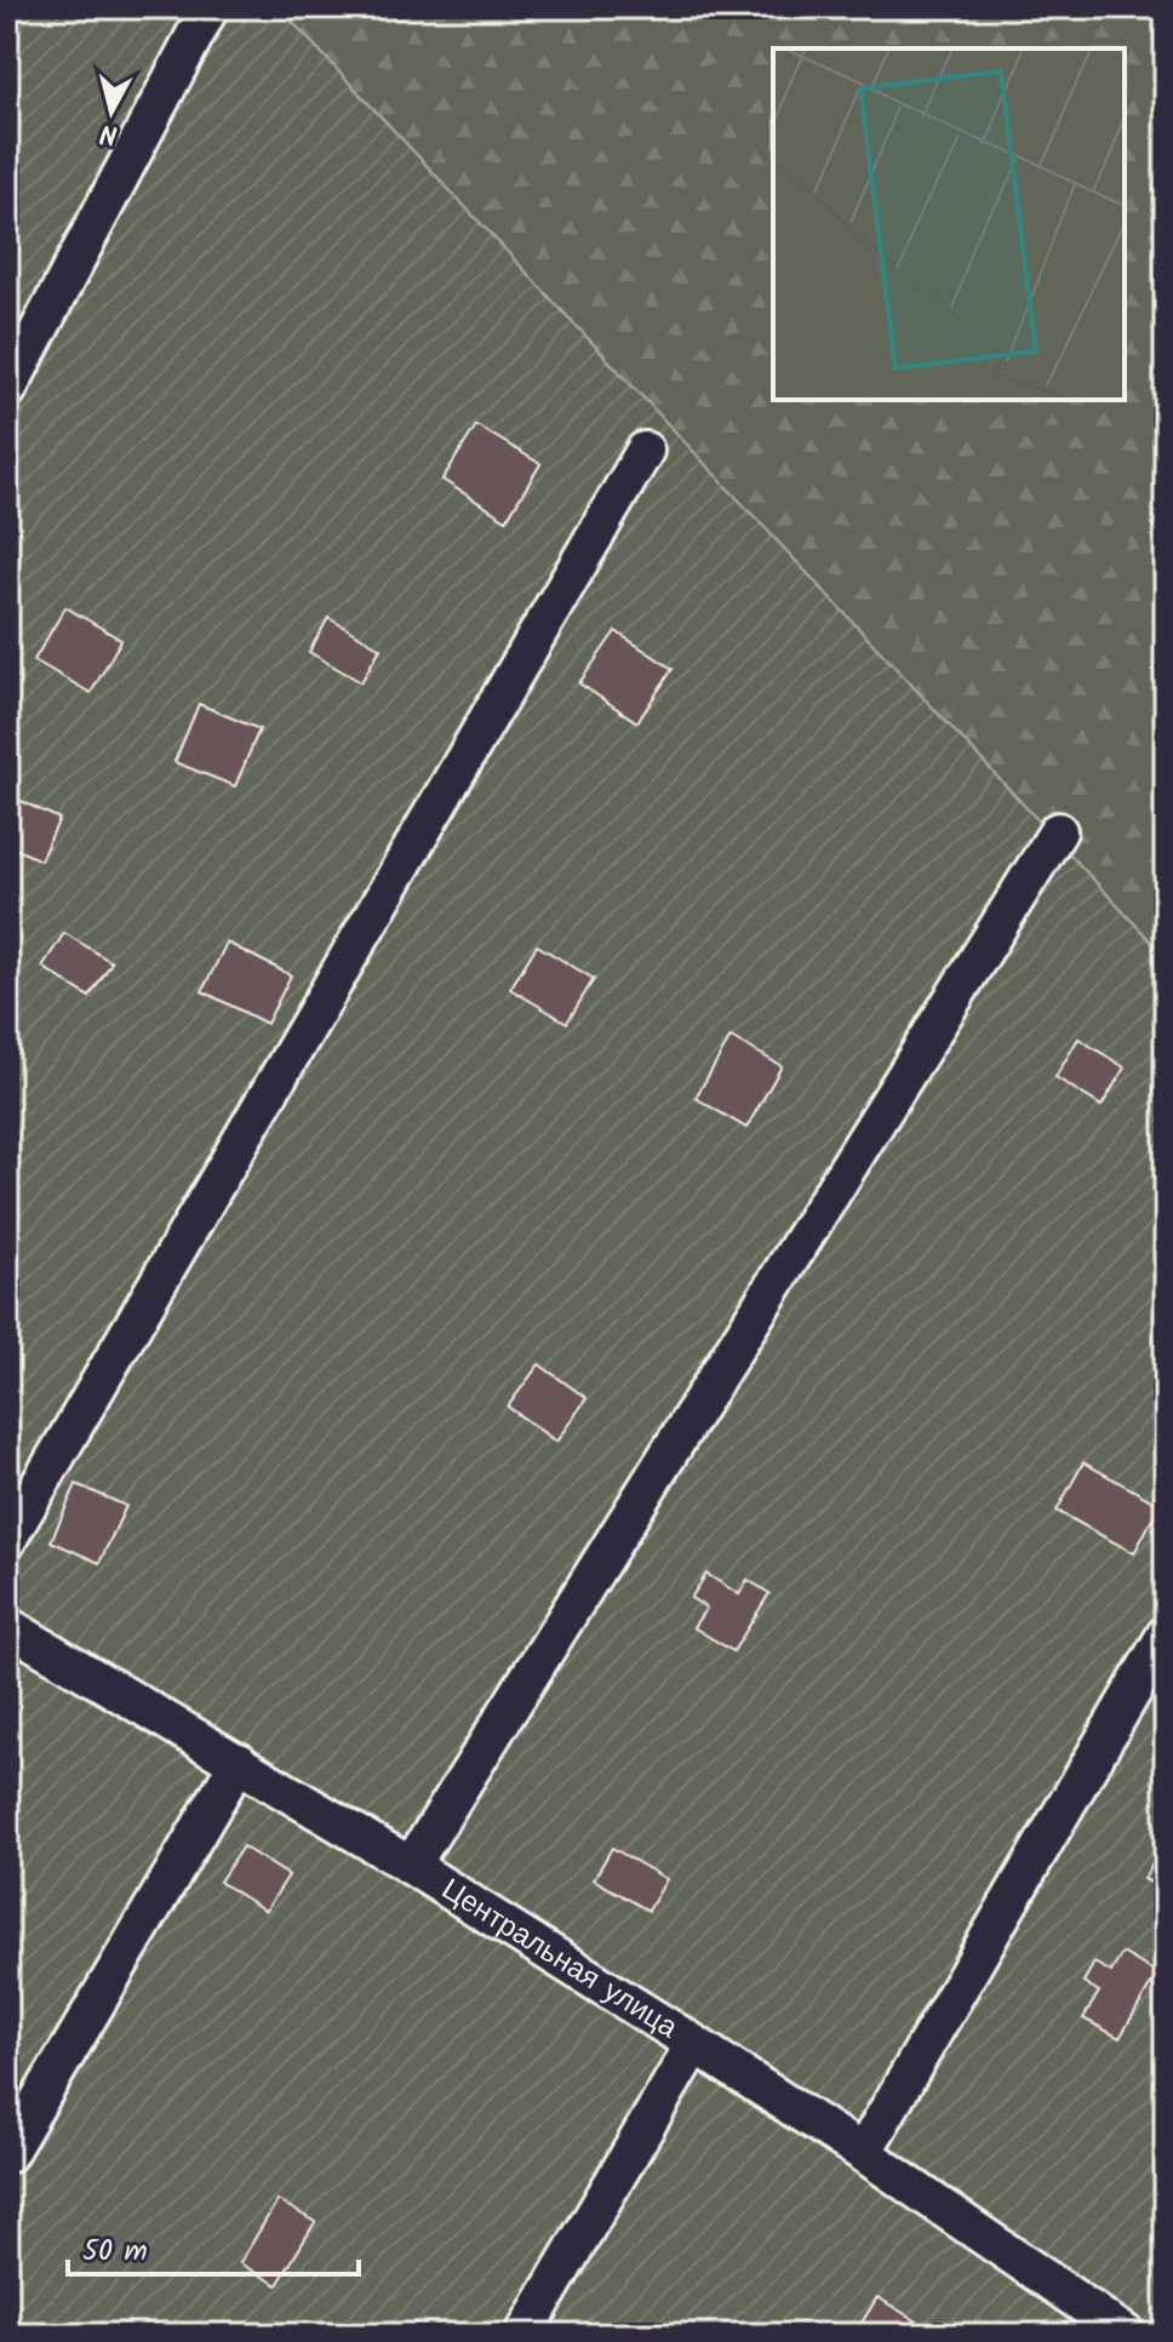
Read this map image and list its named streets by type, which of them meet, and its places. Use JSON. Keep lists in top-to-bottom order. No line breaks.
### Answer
{"streets":{"street":["Центральная улица"]},"scale_bar":"50 m","north":"bottom"}
